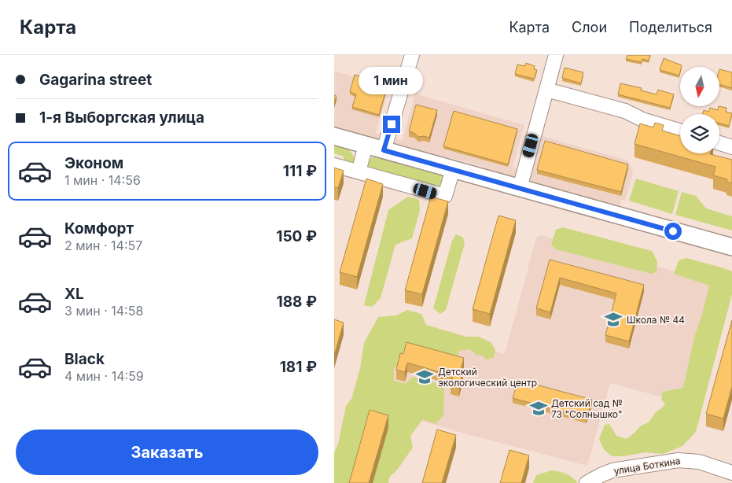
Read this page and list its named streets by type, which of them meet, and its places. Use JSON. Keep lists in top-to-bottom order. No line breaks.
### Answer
{"streets":{"street":["улица Боткина"]},"places":{"school or university":["Школа № 44","Детский экологический центр","Детский сад № 73 \"Солнышко\""]},"north":"bottom","page":{"header":"Карта","nav":["Карта","Слои","Поделиться"],"banner":["Gagarina street","1-я Выборгская улица"],"bubble":"1 мин","list":[{"name":"Эконом","note":"1 мин · 14:56","value":"111 ₽"},{"name":"Комфорт","note":"2 мин · 14:57","value":"150 ₽"},{"name":"XL","note":"3 мин · 14:58","value":"188 ₽"},{"name":"Black","note":"4 мин · 14:59","value":"181 ₽"}],"buttons":"Заказать"}}
